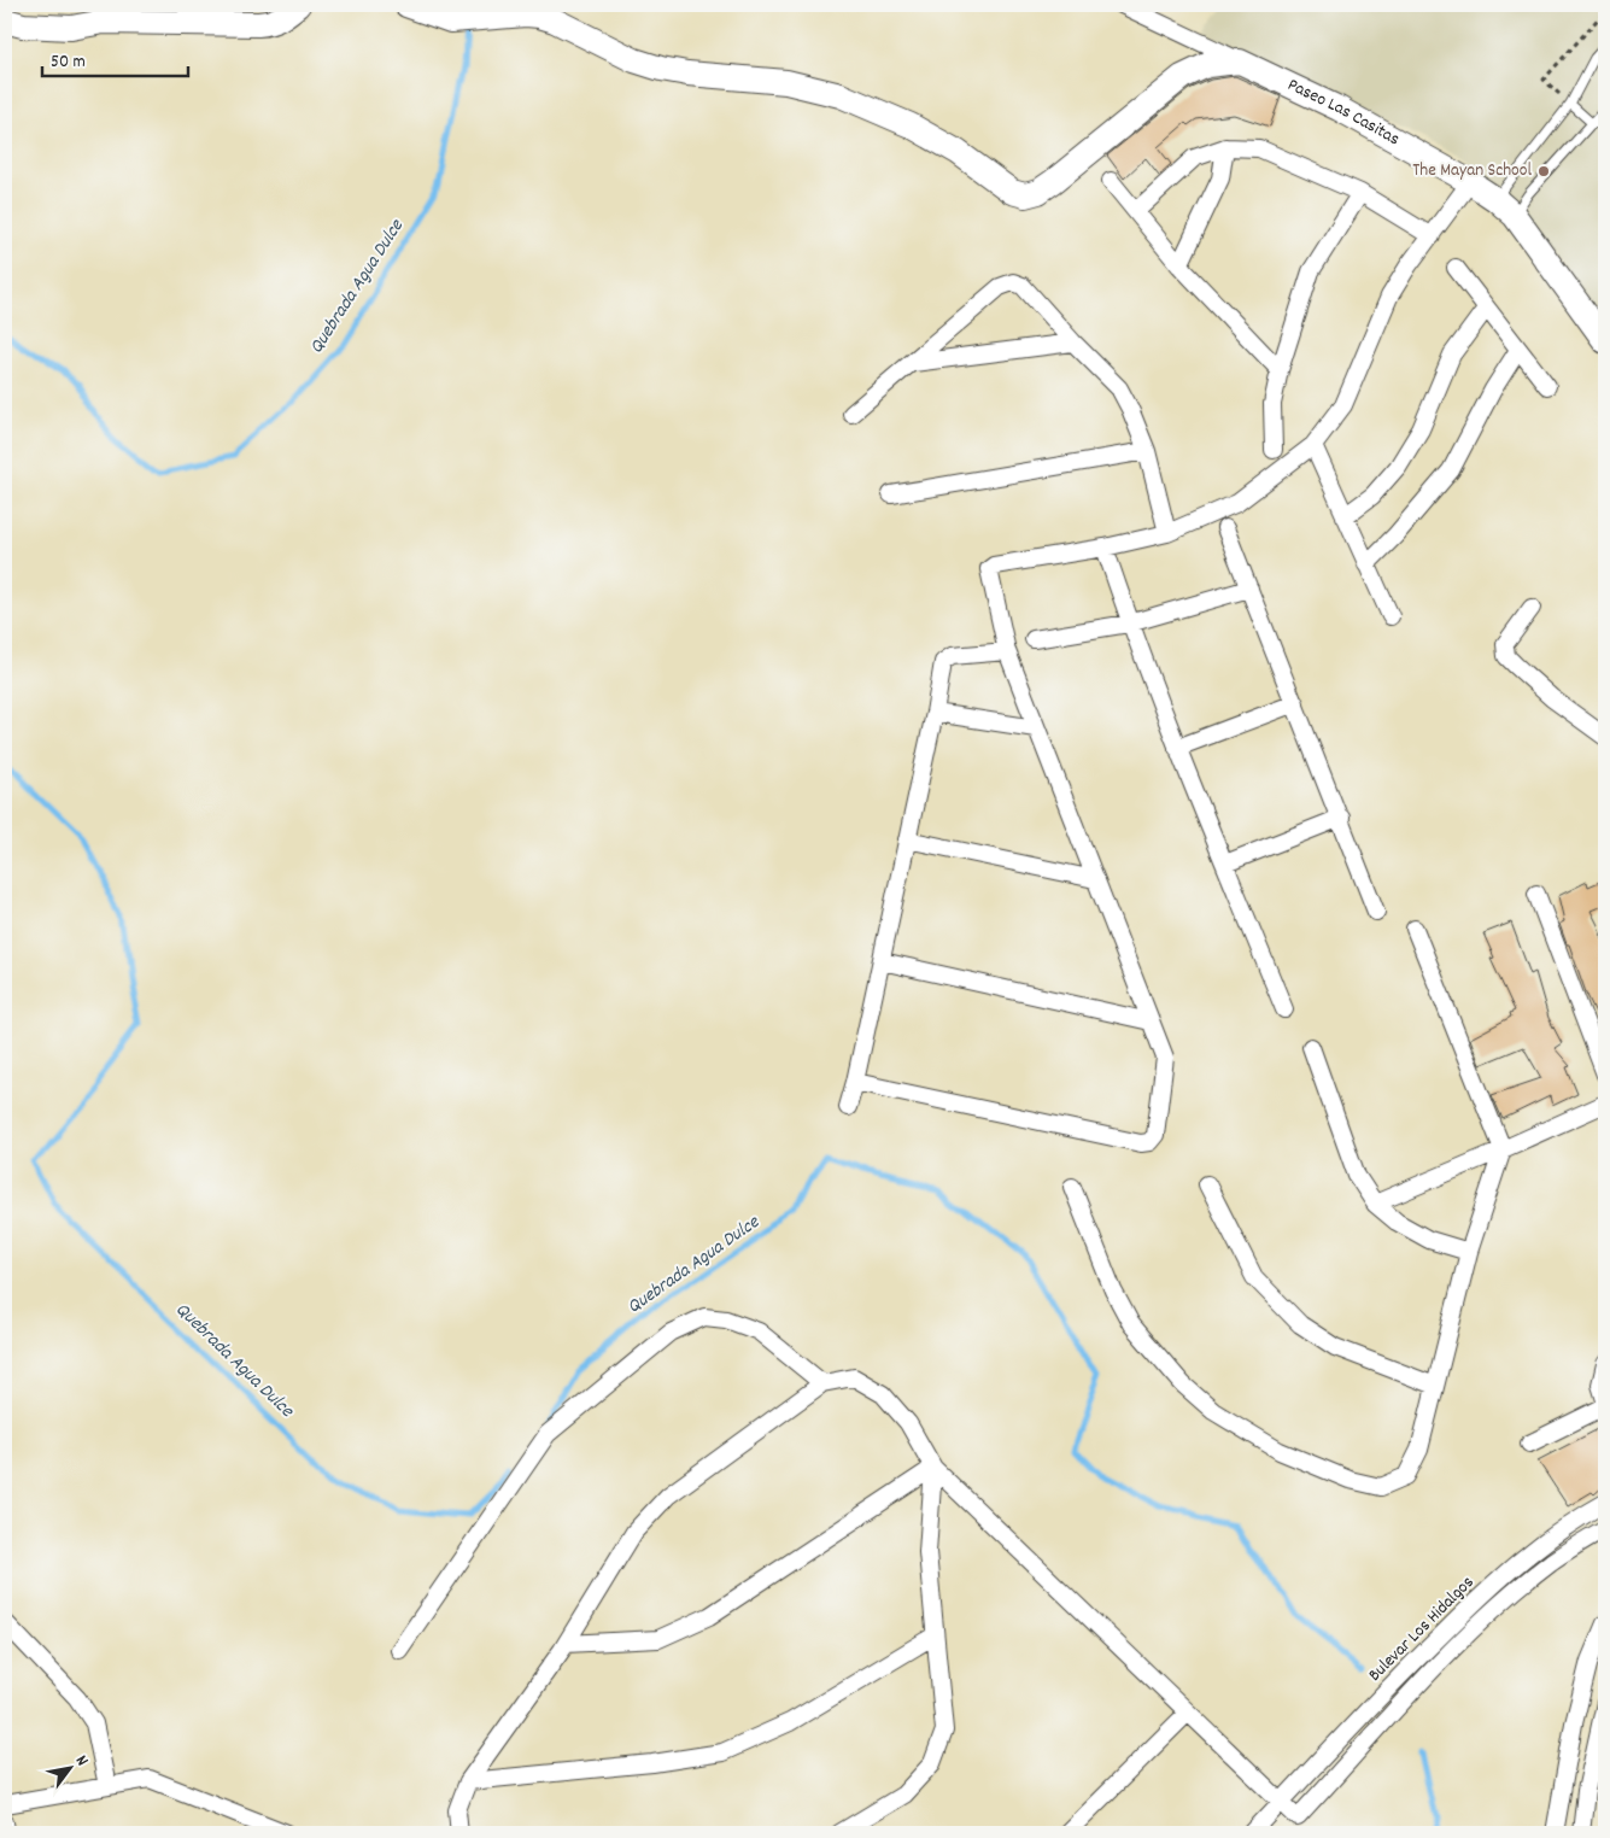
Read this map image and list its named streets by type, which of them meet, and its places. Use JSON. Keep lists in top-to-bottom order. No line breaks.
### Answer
{"streets":{"street":["Paseo Las Casitas","Bulevar Los Hidalgos"]},"water":["Quebrada Agua Dulce"],"places":["The Mayan School"],"scale_bar":"50 m","north":"top right"}
